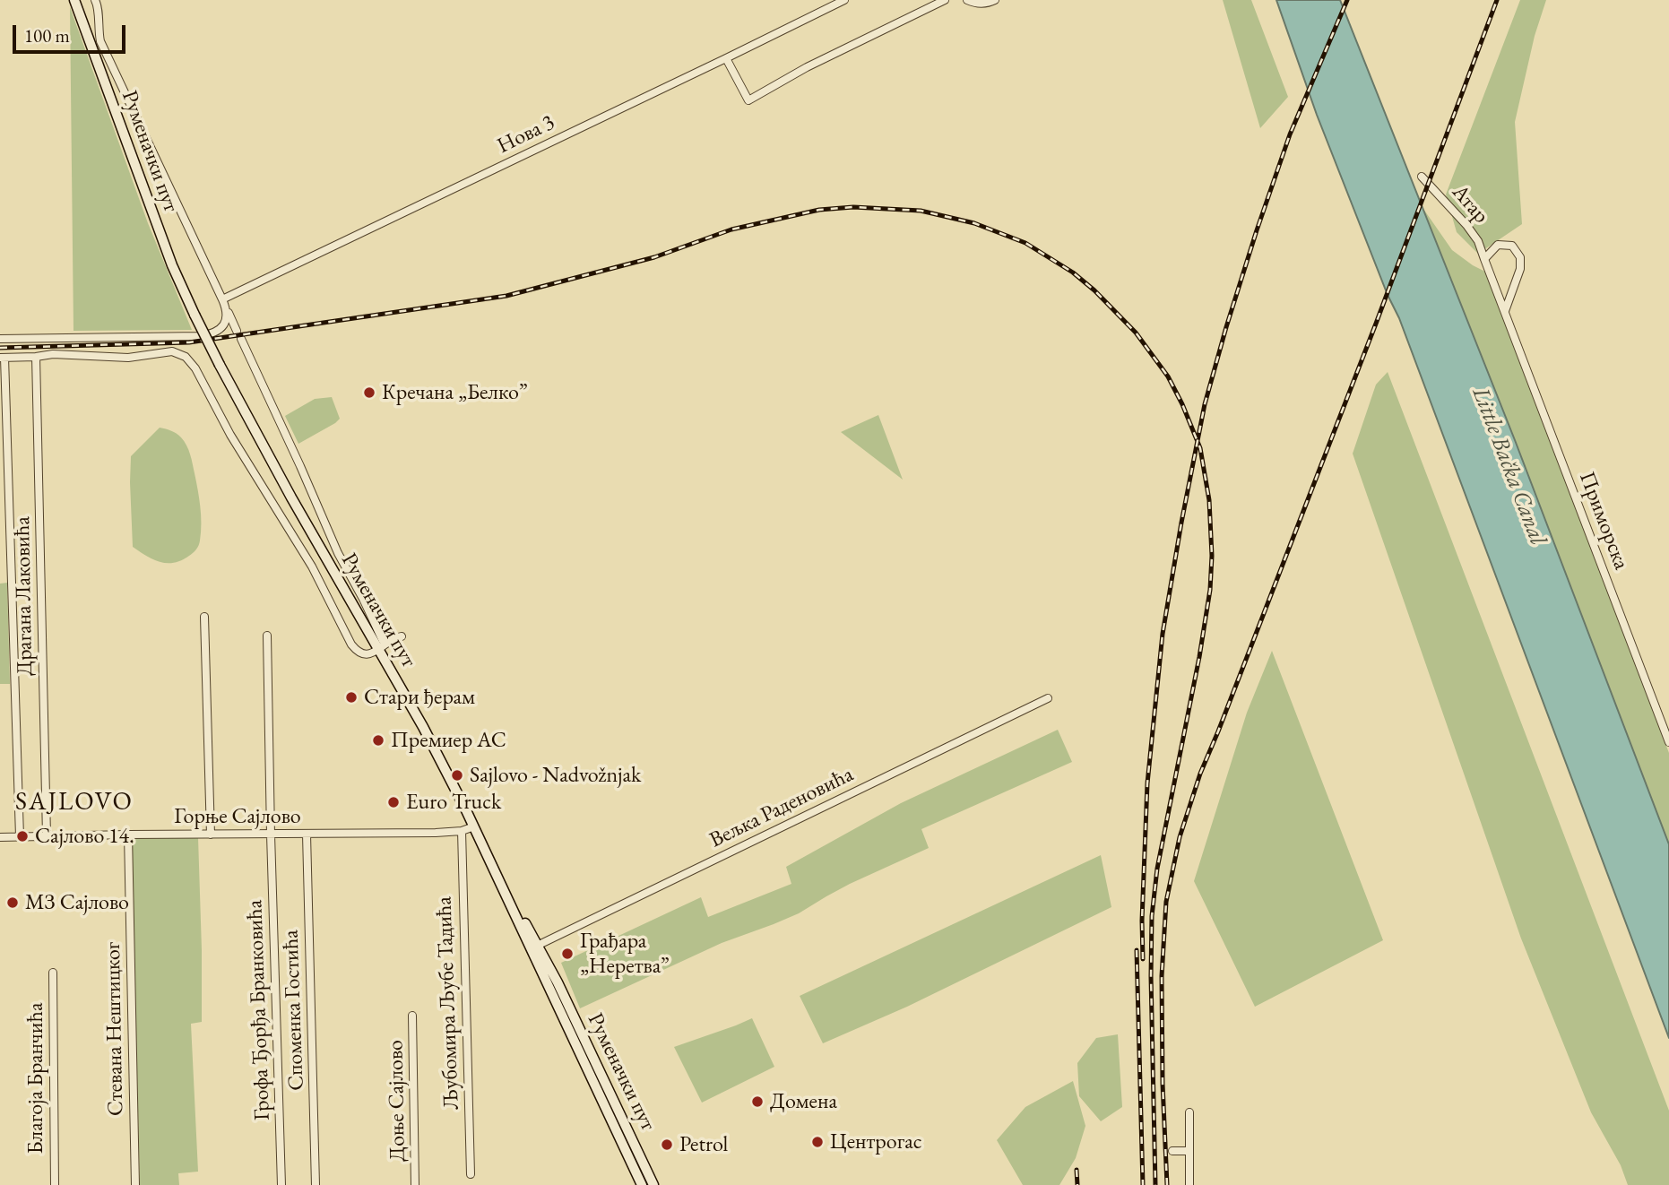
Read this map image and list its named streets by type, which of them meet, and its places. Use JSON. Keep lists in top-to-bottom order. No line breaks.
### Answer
{"streets":{"main road":["Руменачки пут"],"street":["Нова 3","Атар","Приморска","Драгана Лаковића","Вељка Раденовића","Горње Сајлово","Љубомира Љубе Тадића","Грофа Ђорђа Бранковића","Споменка Гостића","Стевана Нештицког","Благоја Бранчића","Доње Сајлово"]},"crossings":[["Руменачки пут","Вељка Раденовића"],["Руменачки пут","Горње Сајлово"],["Атар","Приморска"],["Драгана Лаковића","Горње Сајлово"],["Горње Сајлово","Љубомира Љубе Тадића"],["Горње Сајлово","Грофа Ђорђа Бранковића"],["Горње Сајлово","Споменка Гостића"],["Горње Сајлово","Стевана Нештицког"]],"districts":["SAJLOVO"],"water":["Little Bačka Canal"],"places":["Кречана „Белко”","Стари ђерам","Премиер АС","Sajlovo - Nadvožnjak","Euro Truck","Сајлово 14.","МЗ Сајлово","Грађара „Неретва”","Домена","Центрогас","Petrol"],"scale_bar":"100 m"}
